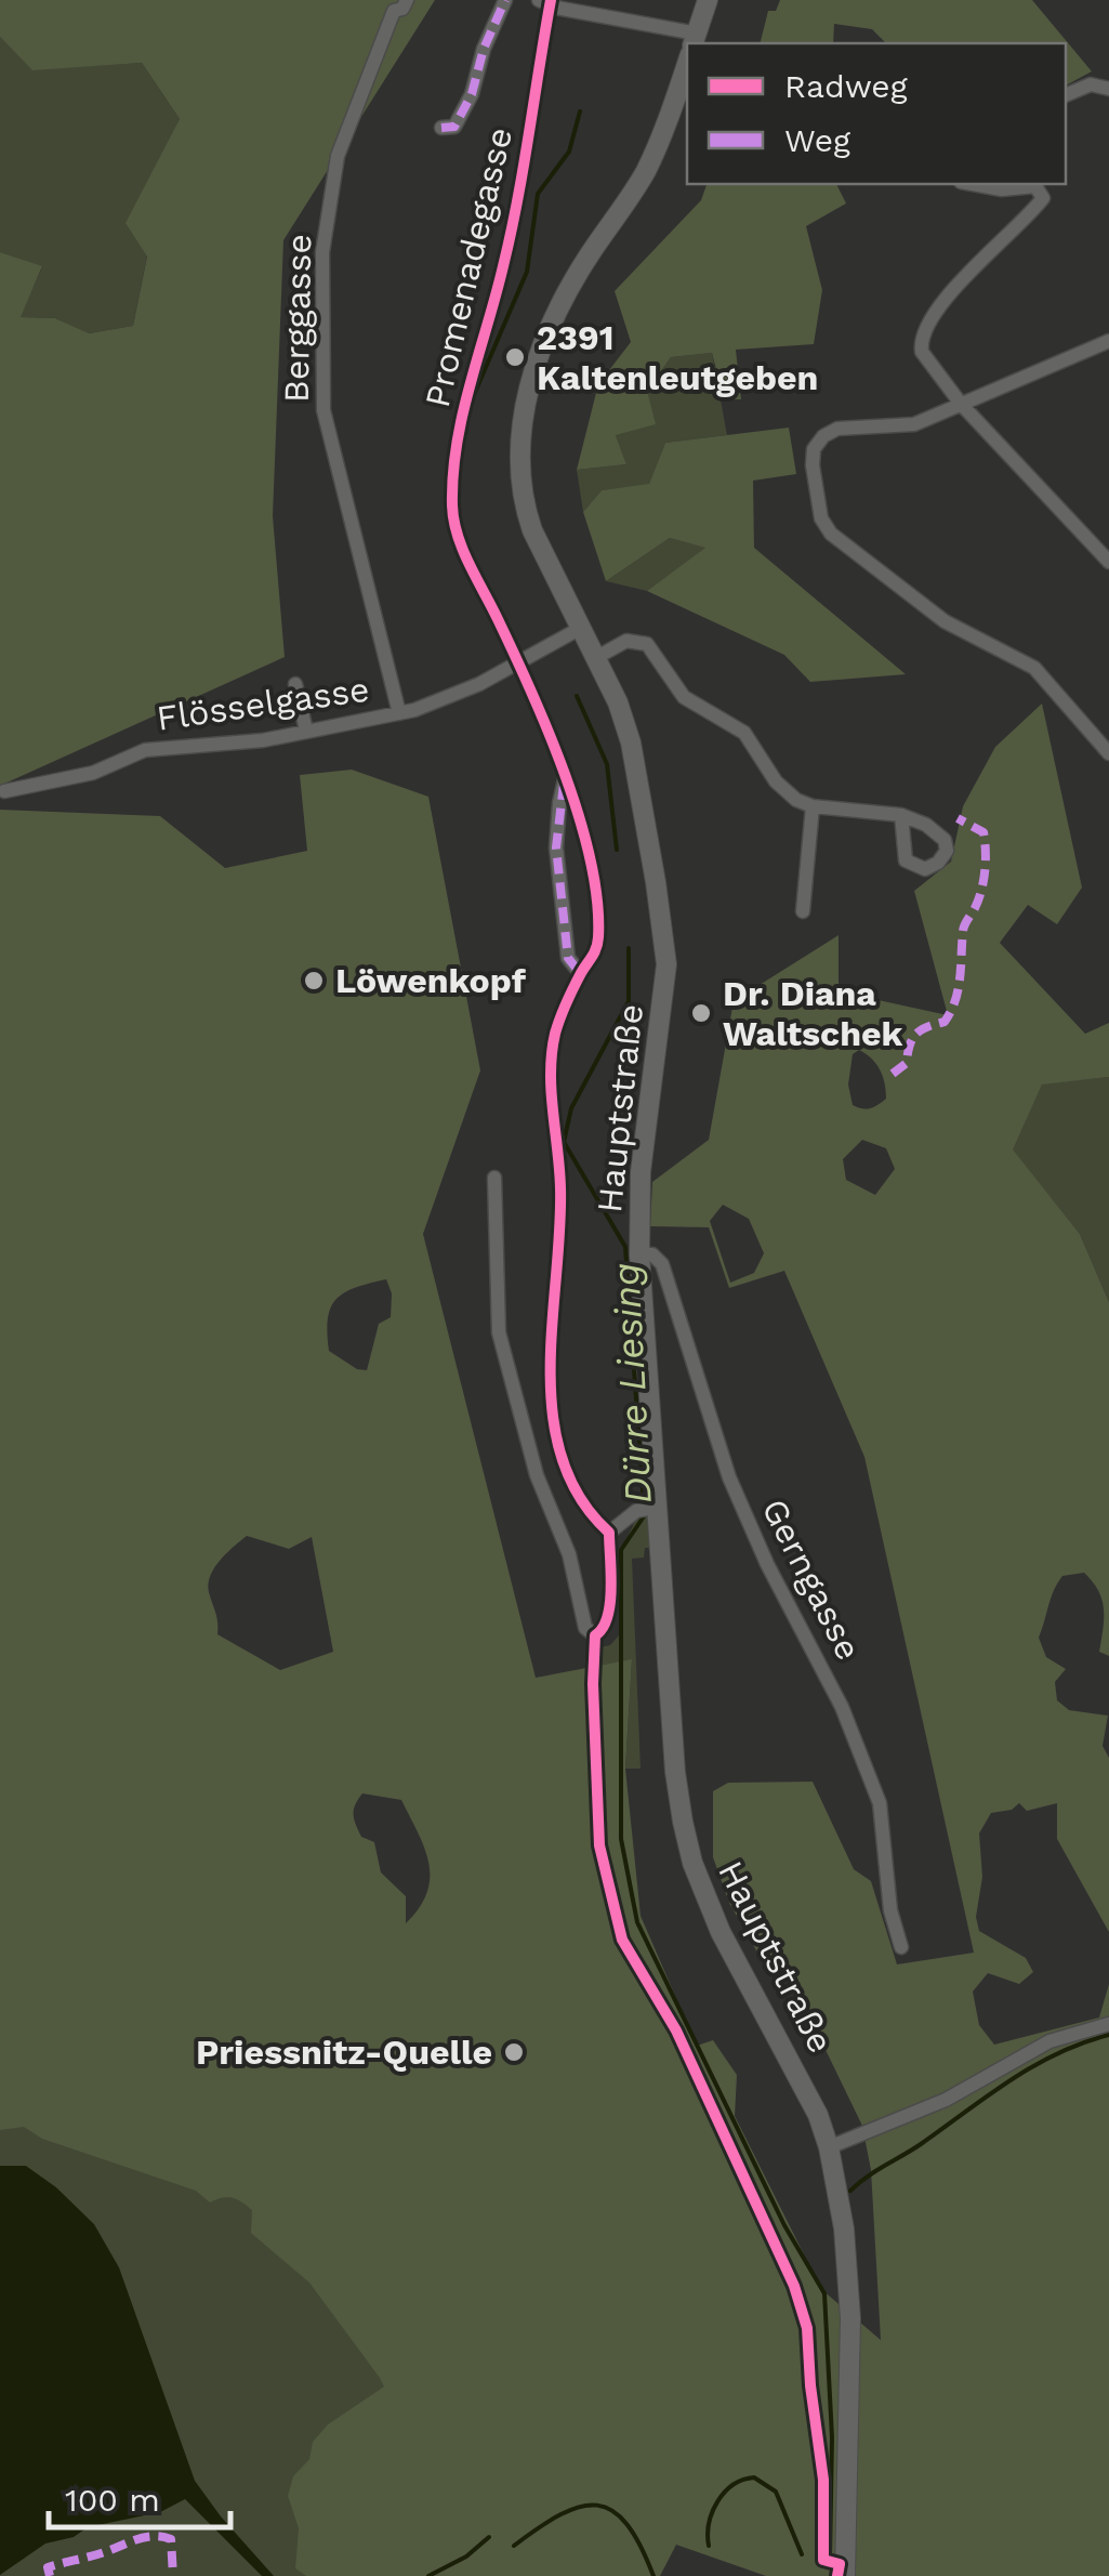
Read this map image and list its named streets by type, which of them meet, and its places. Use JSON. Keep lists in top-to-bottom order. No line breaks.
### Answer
{"streets":{"main road":["Hauptstraße"],"street":["Promenadegasse","Berggasse","Flösselgasse","Gerngasse"]},"crossings":[["Promenadegasse","Flösselgasse"],["Berggasse","Flösselgasse"],["Flösselgasse","Hauptstraße"],["Hauptstraße","Gerngasse"]],"water":["Dürre Liesing"],"places":["2391 Kaltenleutgeben","Löwenkopf","Dr. Diana Waltschek","Priessnitz-Quelle"],"legend":["Radweg","Weg"],"scale_bar":"100 m"}
